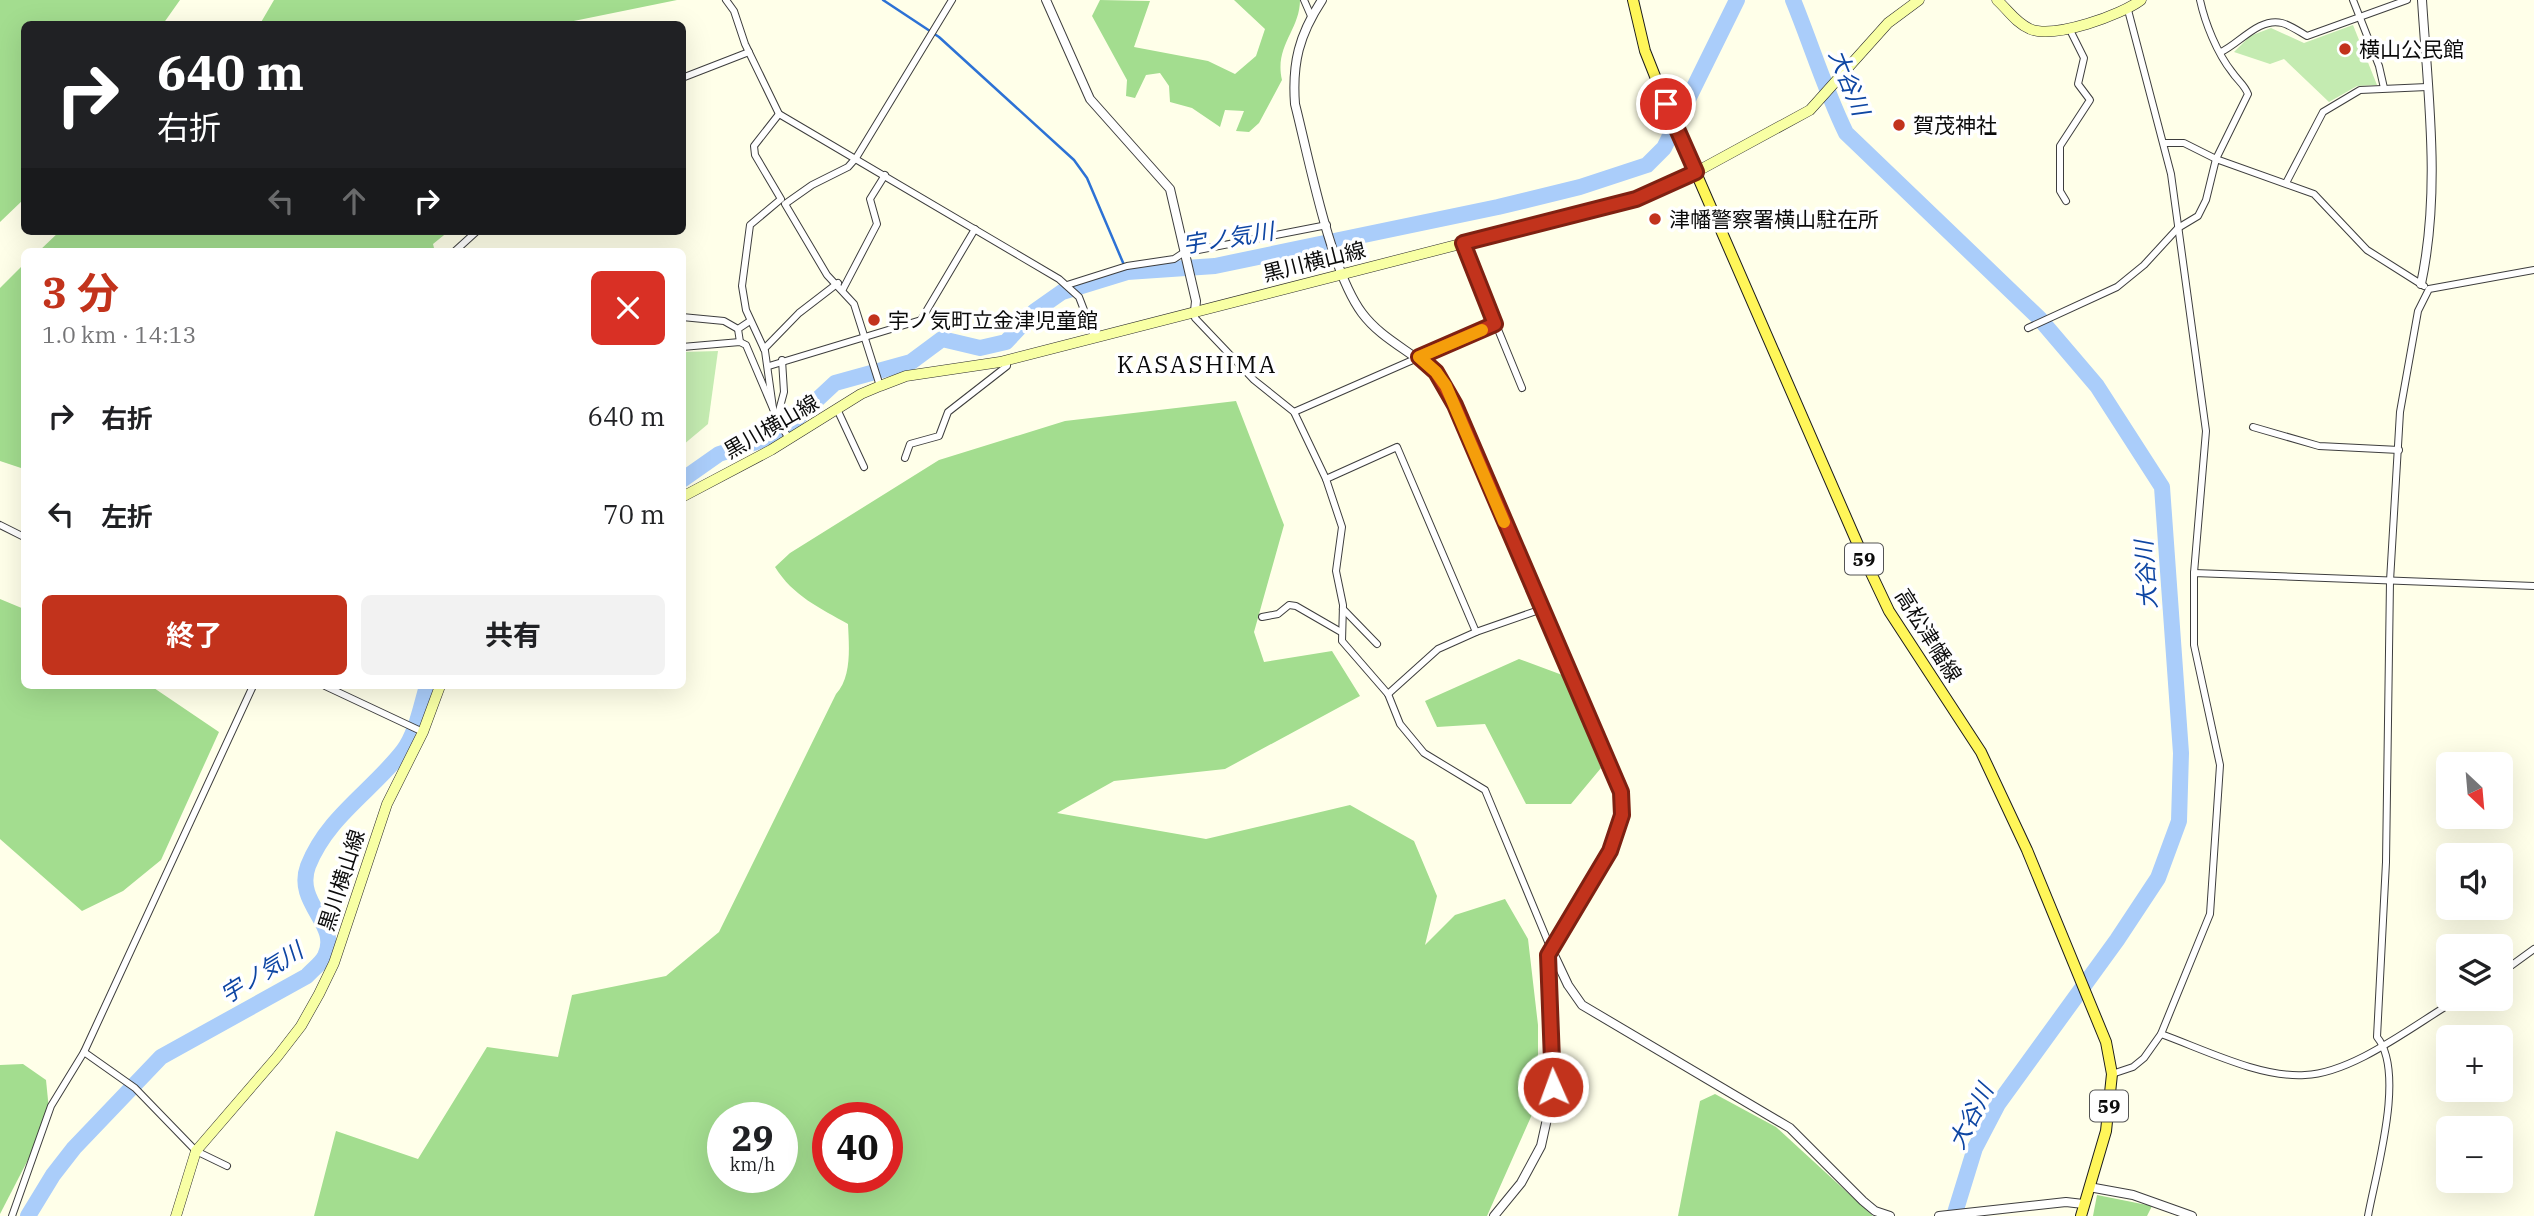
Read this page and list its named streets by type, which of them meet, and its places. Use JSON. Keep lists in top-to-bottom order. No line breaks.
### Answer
{"streets":{"main road":["黒川横山線","59","高松津幡線"]},"crossings":[["黒川横山線","高松津幡線"]],"districts":["KASASHIMA"],"water":["大谷川","宇ノ気川"],"places":["横山公民館","賀茂神社","津幡警察署横山駐在所","宇ノ気町立金津児童館"],"north":"bottom right","page":{"turn":["640 m","右折"],"heading":["3 分","1.0 km · 14:13"],"list":[{"name":"右折","value":"640 m"},{"name":"左折","value":"70 m"}],"buttons":["終了","共有"],"map_buttons":["+","−"],"speed":"29 km/h","limit":"40"}}
